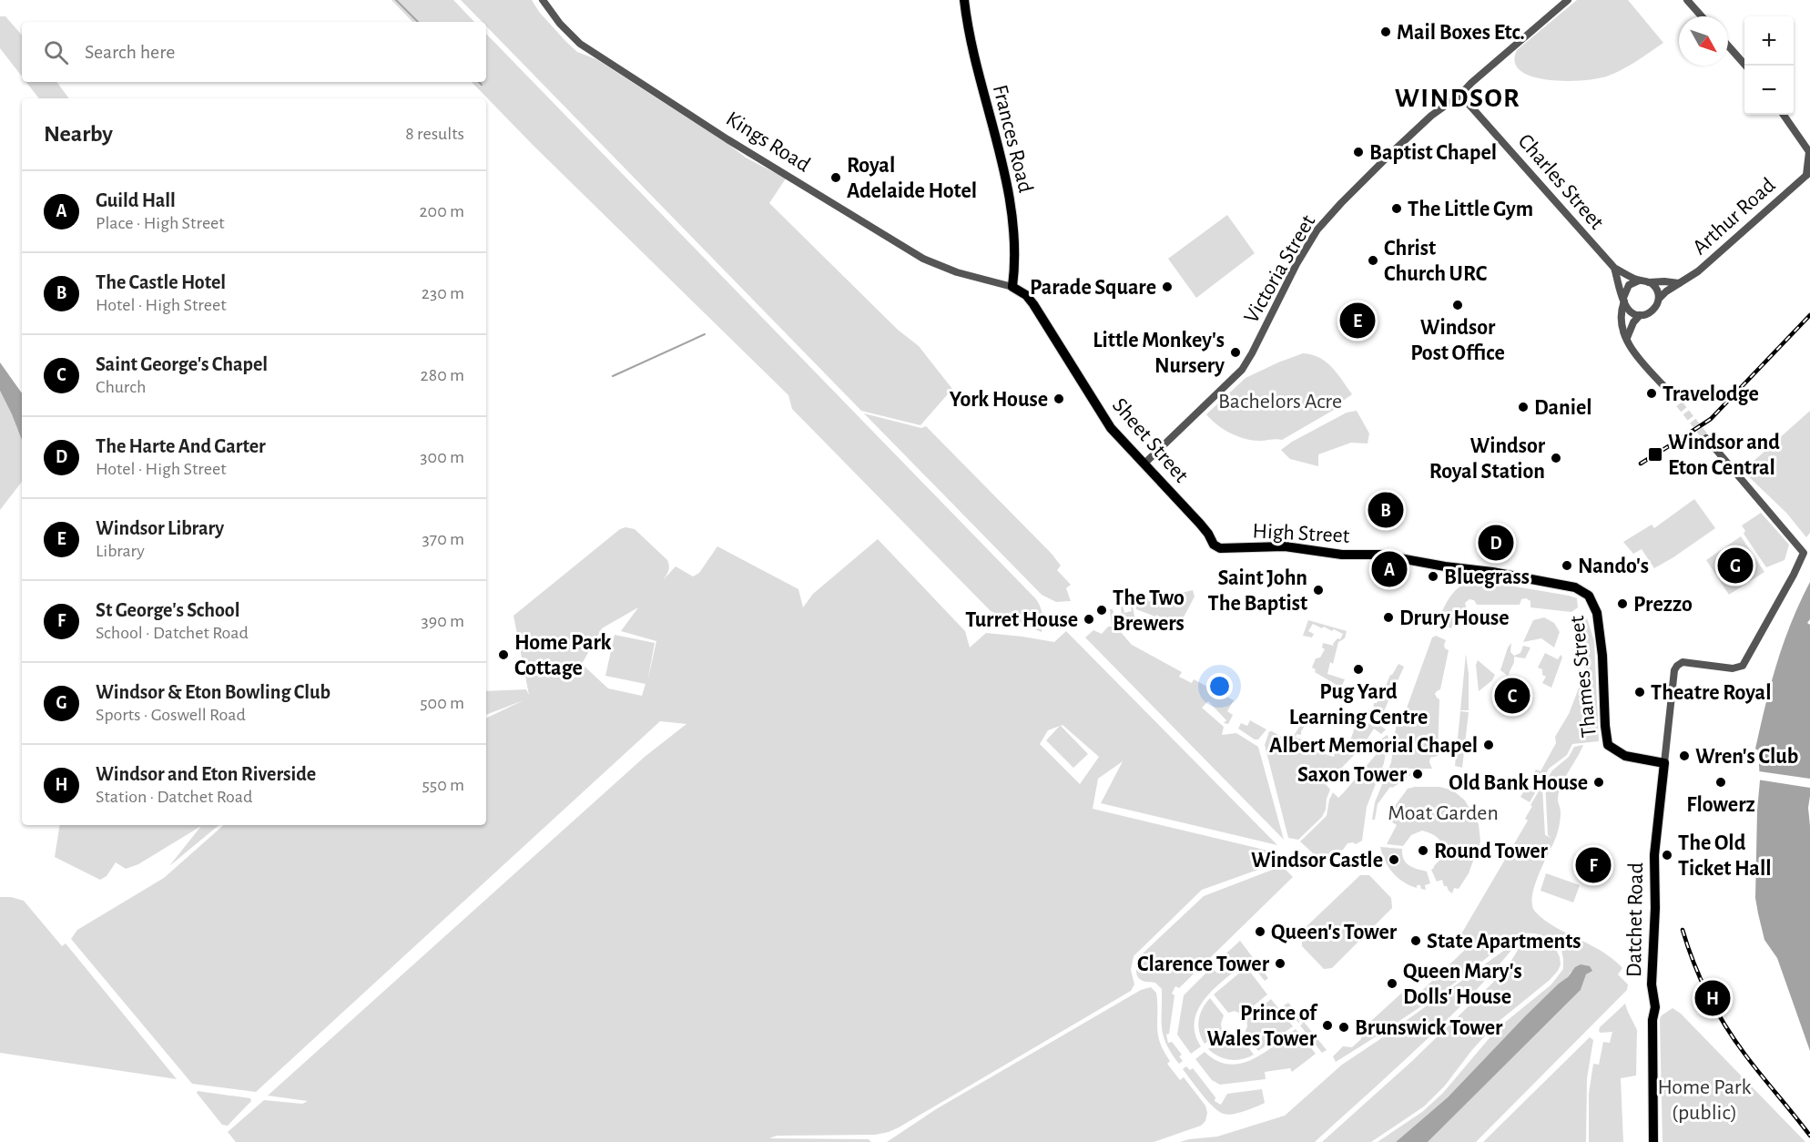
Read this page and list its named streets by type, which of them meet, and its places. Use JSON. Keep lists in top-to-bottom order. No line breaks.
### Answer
{"streets":{"main road":["Frances Road","Kings Road","Sheet Street","High Street","Thames Street","Datchet Road"],"street":["Charles Street","Arthur Road","Victoria Street"]},"crossings":[["Frances Road","Kings Road"],["Kings Road","Sheet Street"],["Charles Street","Arthur Road"],["Charles Street","Victoria Street"],["Victoria Street","Sheet Street"],["Sheet Street","High Street"],["High Street","Thames Street"],["Thames Street","Datchet Road"]],"districts":["WINDSOR"],"parks":["Bachelors Acre","Moat Garden","Home Park (public)"],"places":{"other":["Mail Boxes Etc.","Baptist Chapel","Royal Adelaide Hotel","The Little Gym","Christ Church URC","Parade Square","Windsor Post Office","Little Monkey's Nursery","Travelodge","York House","Daniel","Windsor Royal Station","Nando's","Bluegrass","Saint John The Baptist","Prezzo","The Two Brewers","Drury House","Turret House","Home Park Cottage","Pug Yard Learning Centre","Theatre Royal","Albert Memorial Chapel","Wren's Club","Saxon Tower","Old Bank House","Flowerz","Round Tower","The Old Ticket Hall","Windsor Castle","Queen's Tower","State Apartments","Clarence Tower","Queen Mary's Dolls' House","Prince of Wales Tower","Brunswick Tower"],"transit":["Windsor and Eton Central"]},"north":"bottom right","page":{"map_buttons":["+","−"],"search":"Search here","heading":["Nearby","8 results"],"list":[{"mark":"A","name":"Guild Hall","note":"Place · High Street","value":"200 m"},{"mark":"B","name":"The Castle Hotel","note":"Hotel · High Street","value":"230 m"},{"mark":"C","name":"Saint George's Chapel","note":"Church","value":"280 m"},{"mark":"D","name":"The Harte And Garter","note":"Hotel · High Street","value":"300 m"},{"mark":"E","name":"Windsor Library","note":"Library","value":"370 m"},{"mark":"F","name":"St George's School","note":"School · Datchet Road","value":"390 m"},{"mark":"G","name":"Windsor & Eton Bowling Club","note":"Sports · Goswell Road","value":"500 m"},{"mark":"H","name":"Windsor and Eton Riverside","note":"Station · Datchet Road","value":"550 m"}],"pins":["E","B","D","G","A","C","F","H"]}}
